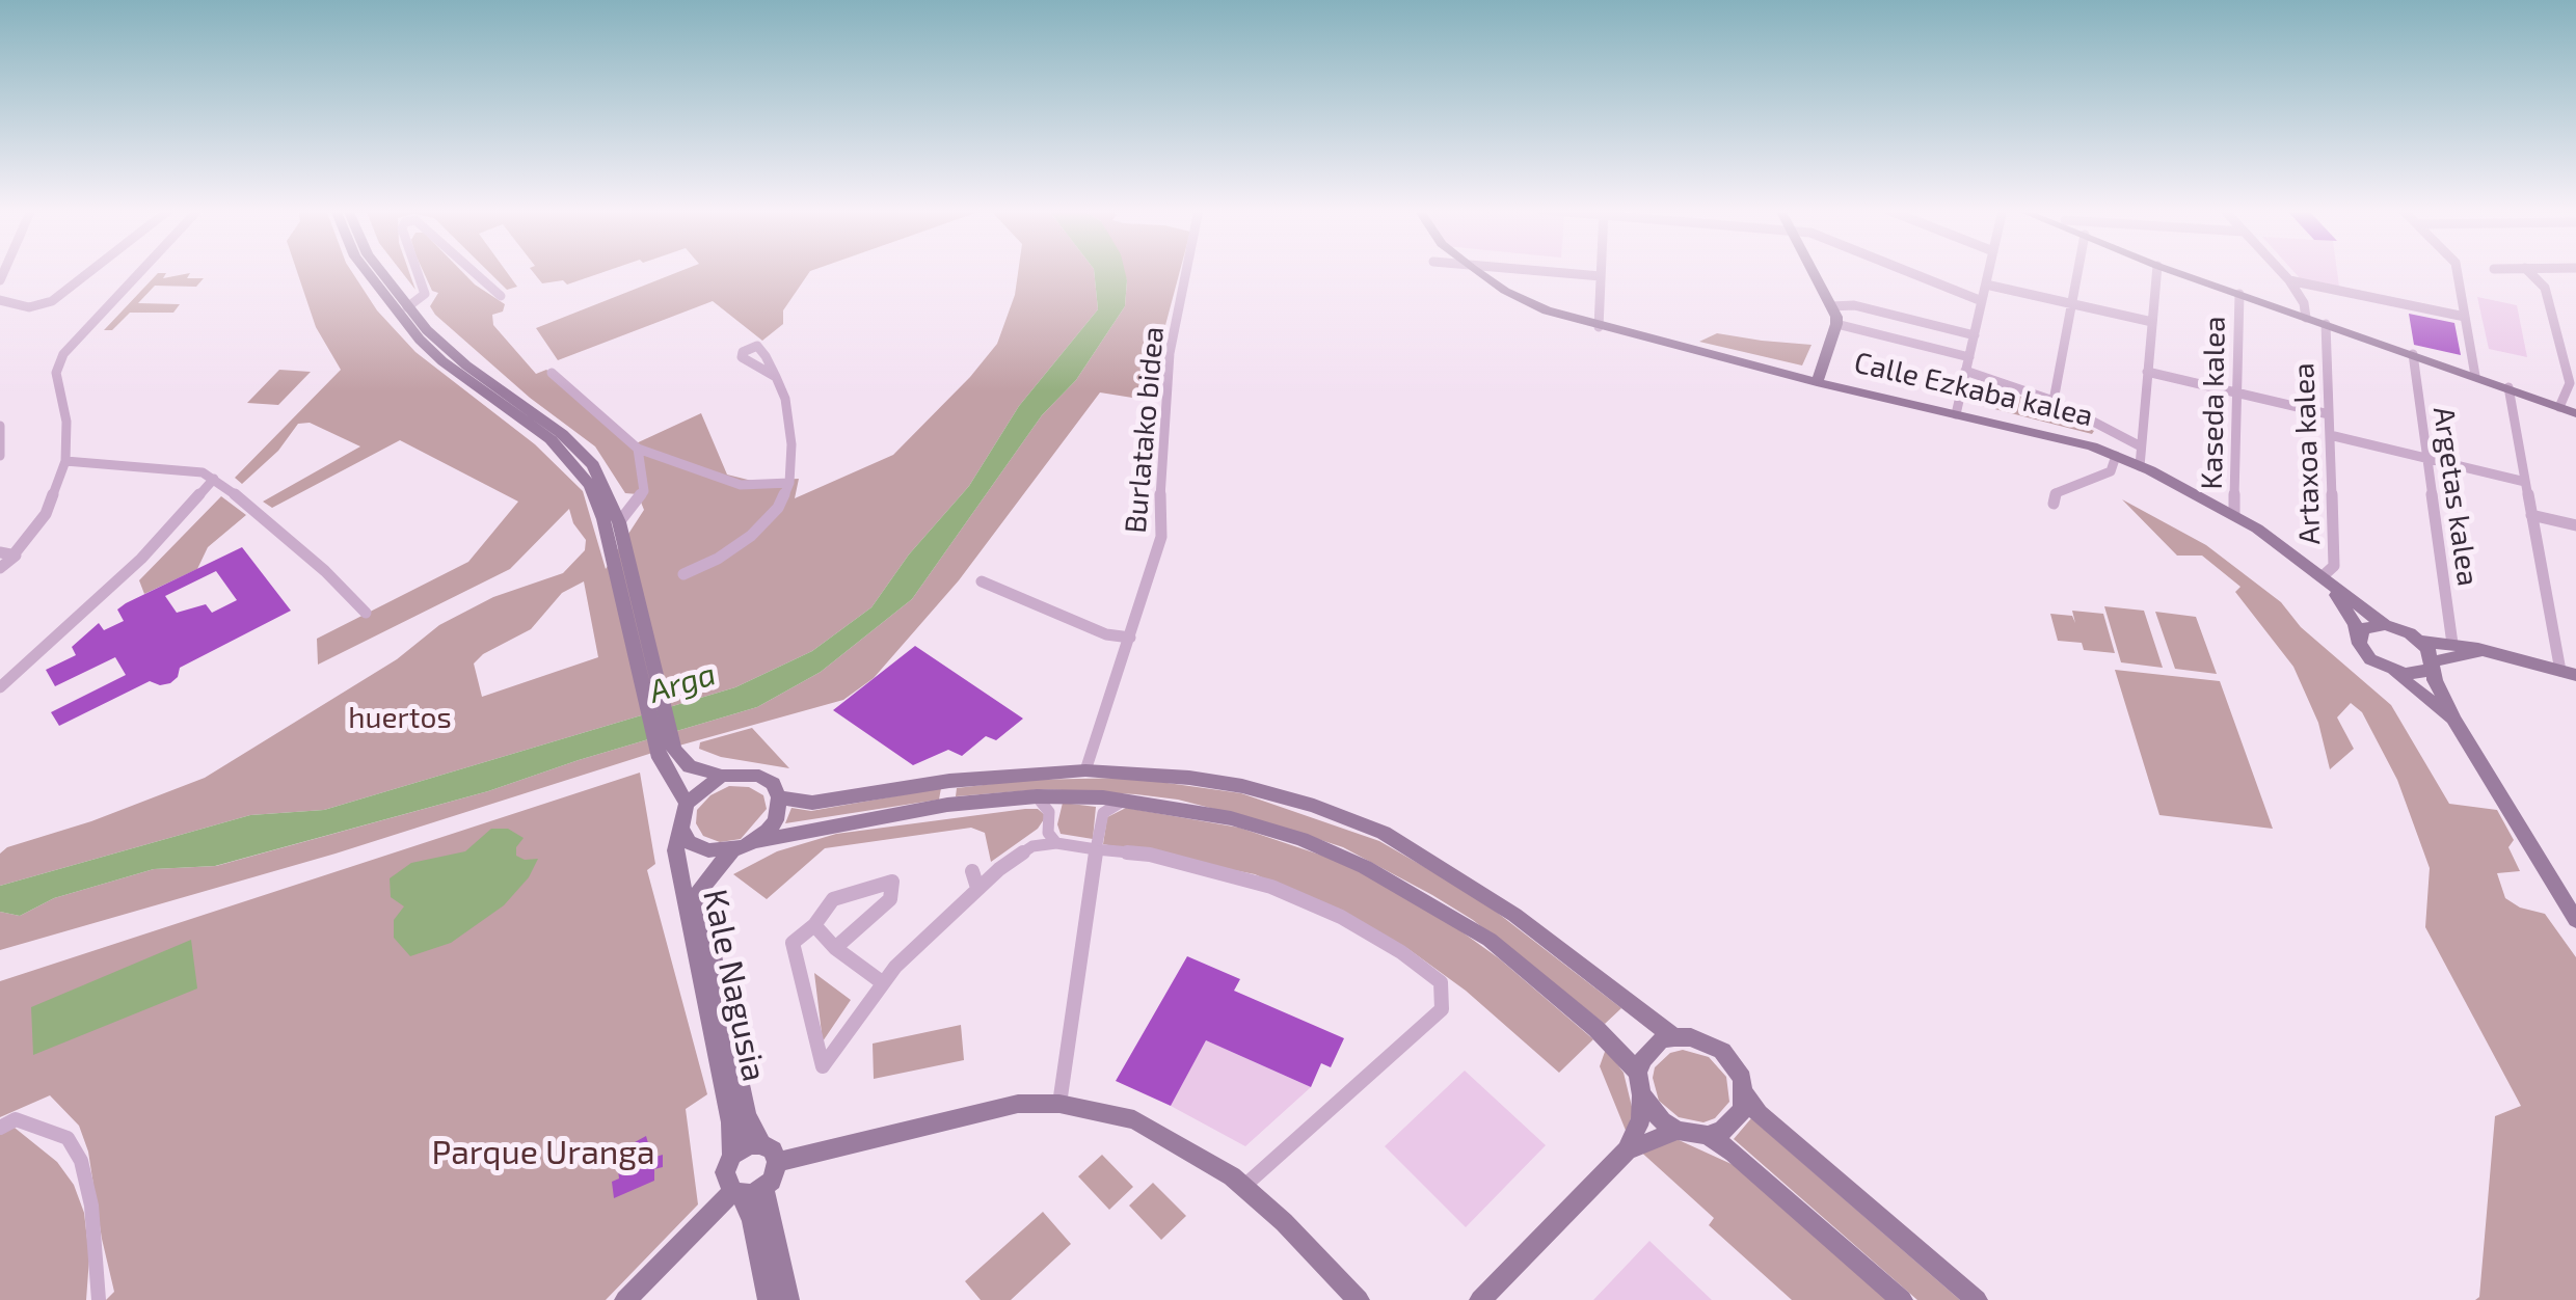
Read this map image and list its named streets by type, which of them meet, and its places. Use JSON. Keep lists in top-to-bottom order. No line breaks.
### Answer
{"streets":{"main road":["Calle Ezkaba kalea","Kale Nagusia"],"street":["Kaseda kalea","Burlatako bidea","Artaxoa kalea","Argetas kalea"]},"crossings":[["Calle Ezkaba kalea","Kaseda kalea"],["Calle Ezkaba kalea","Artaxoa kalea"]],"water":["Arga"],"parks":["huertos","Parque Uranga"]}
